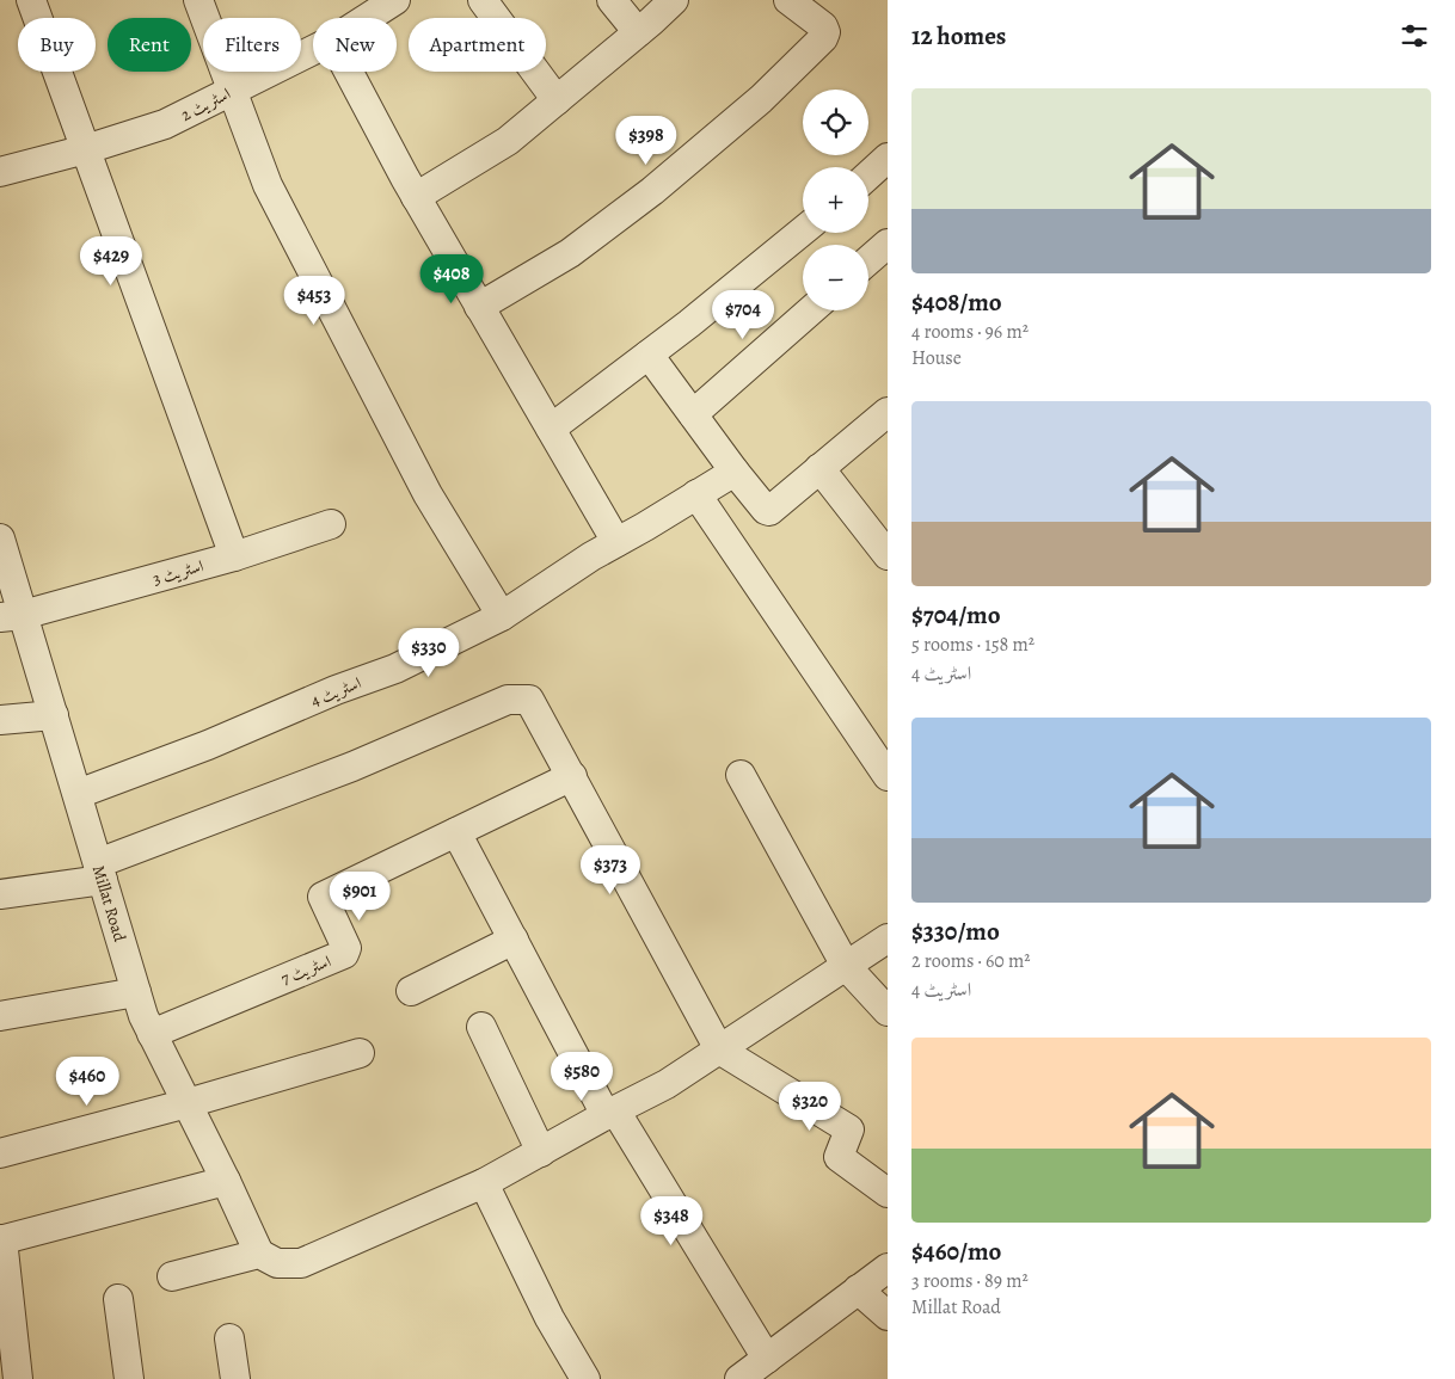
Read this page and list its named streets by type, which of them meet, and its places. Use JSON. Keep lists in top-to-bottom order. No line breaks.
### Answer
{"streets":{"street":["اسٹریٹ 2","اسٹریٹ 3","اسٹریٹ 4","Millat Road","اسٹریٹ 7"]},"crossings":[["اسٹریٹ 3","Millat Road"],["اسٹریٹ 4","Millat Road"],["Millat Road","اسٹریٹ 7"]],"page":{"heading":"12 homes","chip":["Buy","Rent","Filters","New","Apartment"],"list":[{"name":"$408/mo","note":"4 rooms · 96 m² · House"},{"name":"$704/mo","note":"5 rooms · 158 m² · اسٹریٹ 4"},{"name":"$330/mo","note":"2 rooms · 60 m² · اسٹریٹ 4"},{"name":"$460/mo","note":"3 rooms · 89 m² · Millat Road"}],"map_buttons":["+","−"],"price":["$398","$429","$408","$453","$704","$330","$373","$901","$580","$460","$320","$348"]}}
